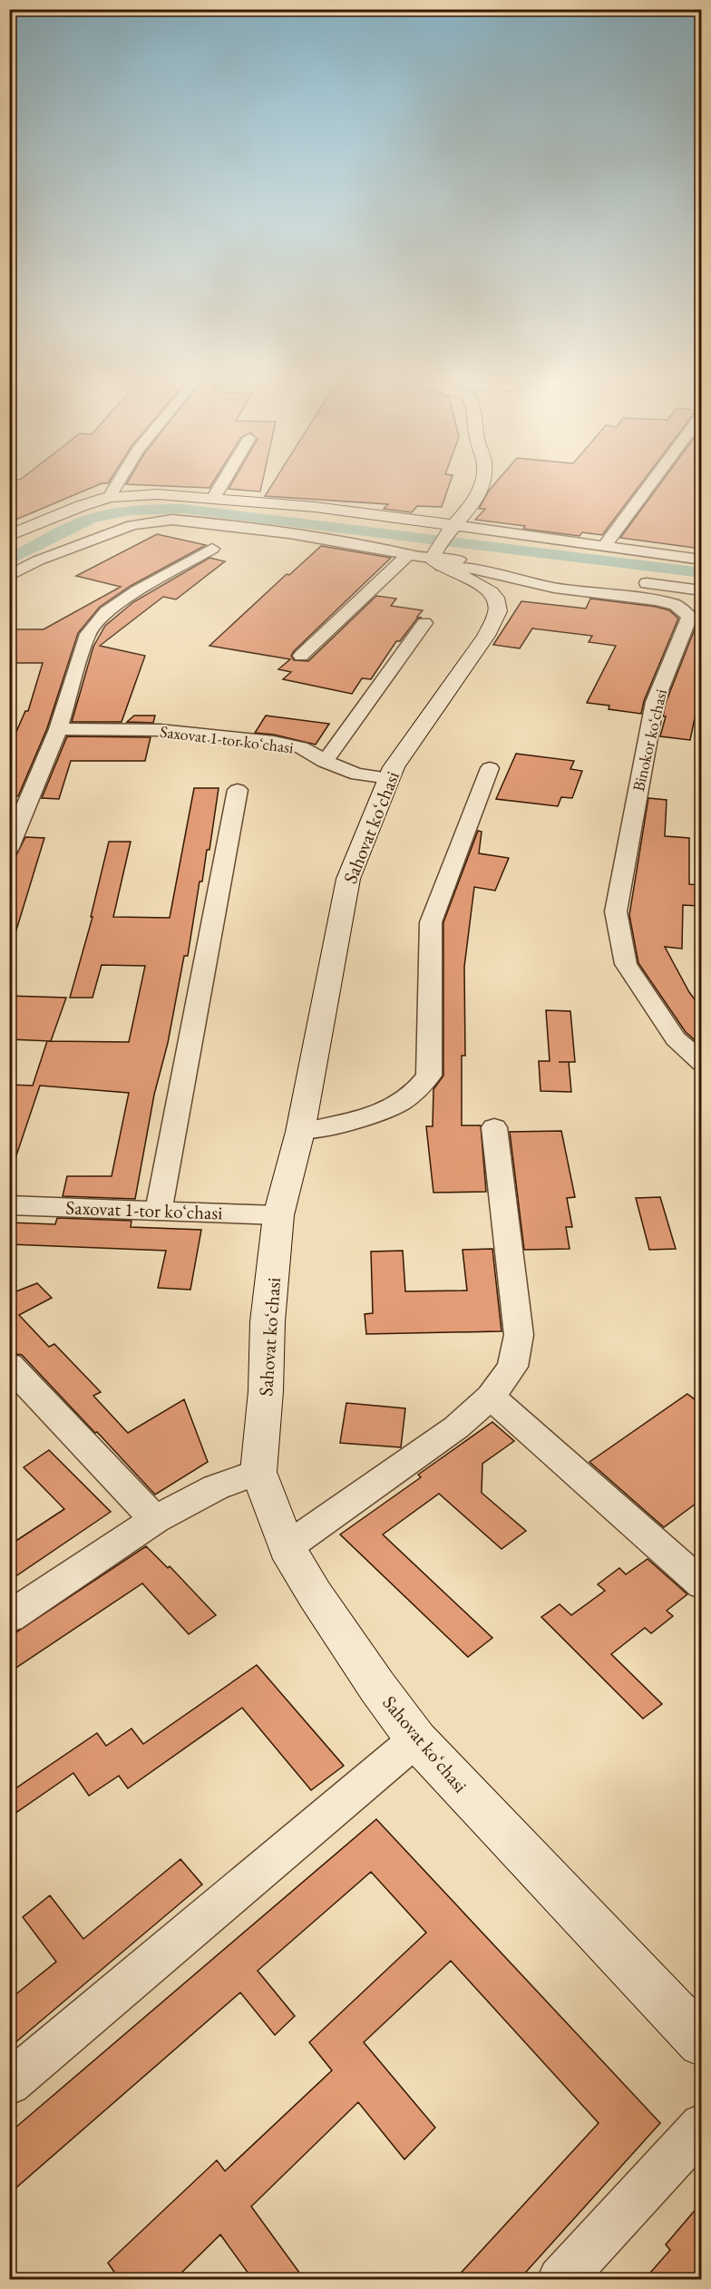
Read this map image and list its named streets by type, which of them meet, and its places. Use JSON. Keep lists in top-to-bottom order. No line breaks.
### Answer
{"streets":{"street":["Saxovat 1-tor koʻchasi","Binokor koʻchasi","Sahovat koʻchasi"]},"crossings":[["Saxovat 1-tor koʻchasi","Sahovat koʻchasi"],["Binokor koʻchasi","Sahovat koʻchasi"]]}
